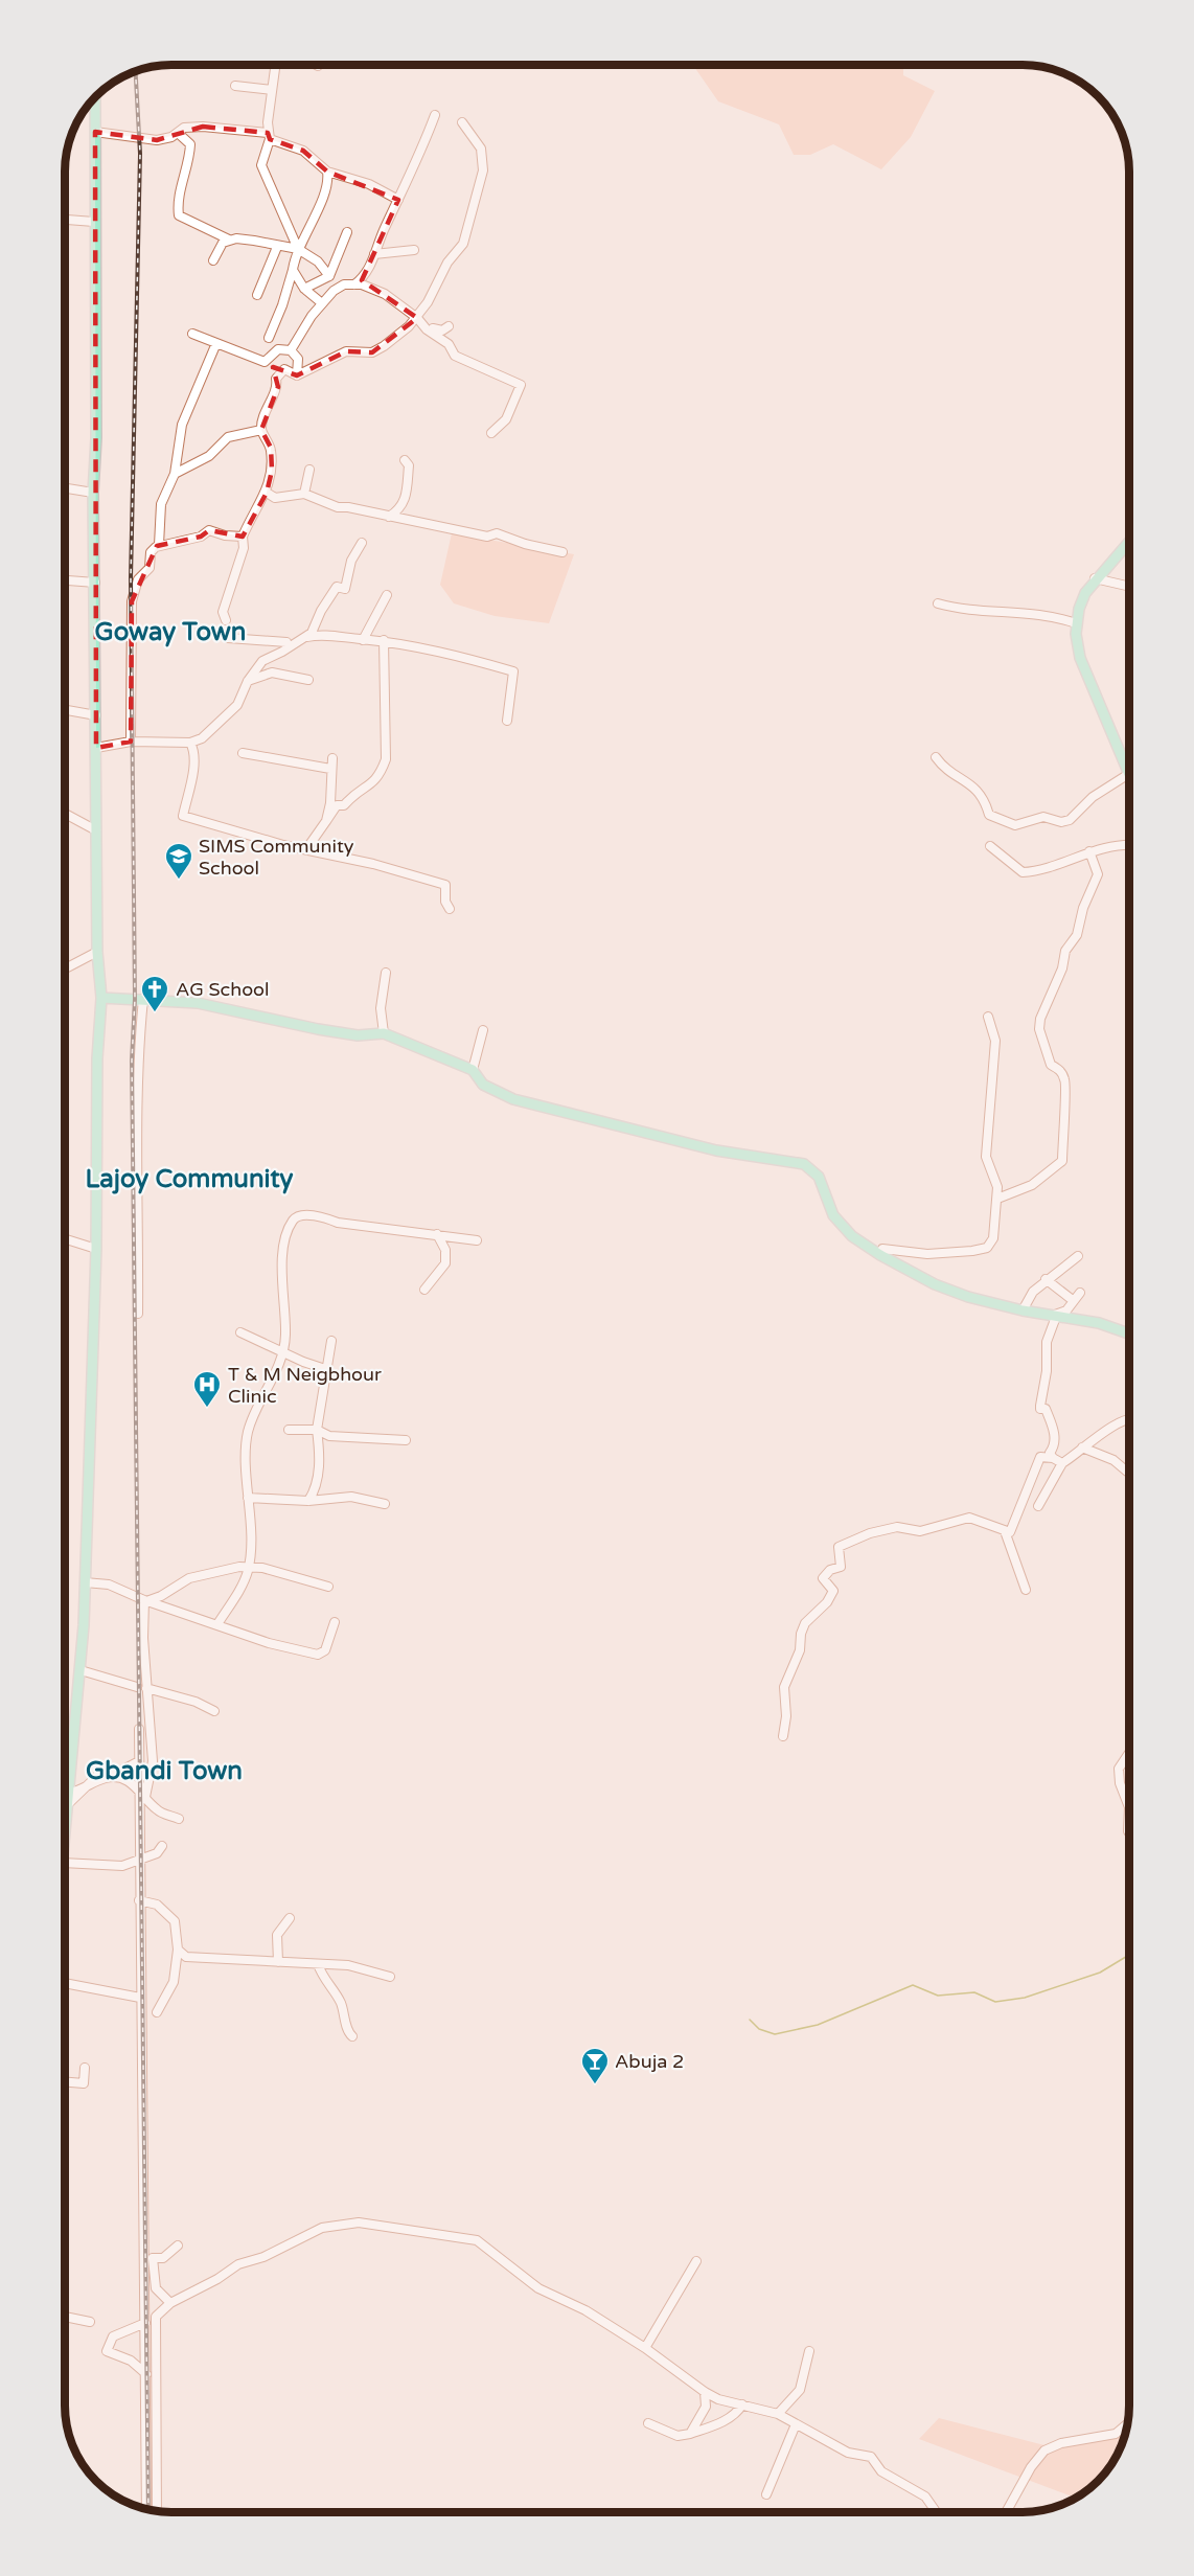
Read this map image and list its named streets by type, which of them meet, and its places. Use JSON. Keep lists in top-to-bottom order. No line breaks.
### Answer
{"districts":["Goway Town","Lajoy Community","Gbandi Town"],"places":{"school or university":["SIMS Community School"],"church":["AG School"],"hospital":["T & M Neigbhour Clinic"],"bar":["Abuja 2"]}}
